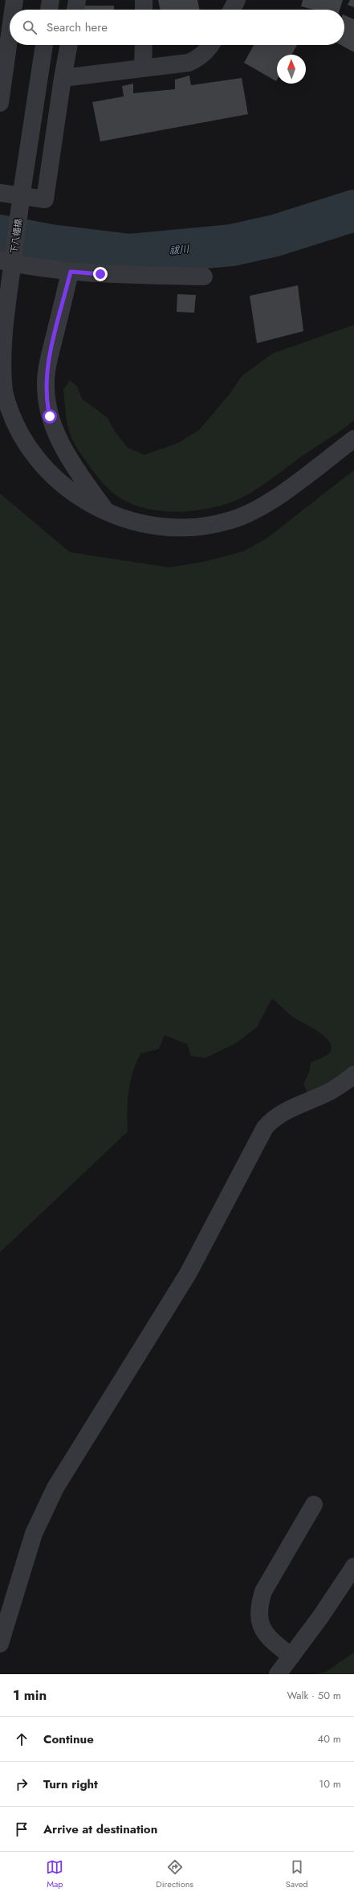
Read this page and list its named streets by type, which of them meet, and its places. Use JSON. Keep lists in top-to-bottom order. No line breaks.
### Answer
{"streets":{"street":["下八幡橋"]},"water":["祓川"],"north":"top","page":{"search":"Search here","heading":["1 min","Walk · 50 m"],"list":[["Continue","40 m"],["Turn right","10 m"],"Arrive at destination"],"nav":["Map","Directions","Saved"]}}
